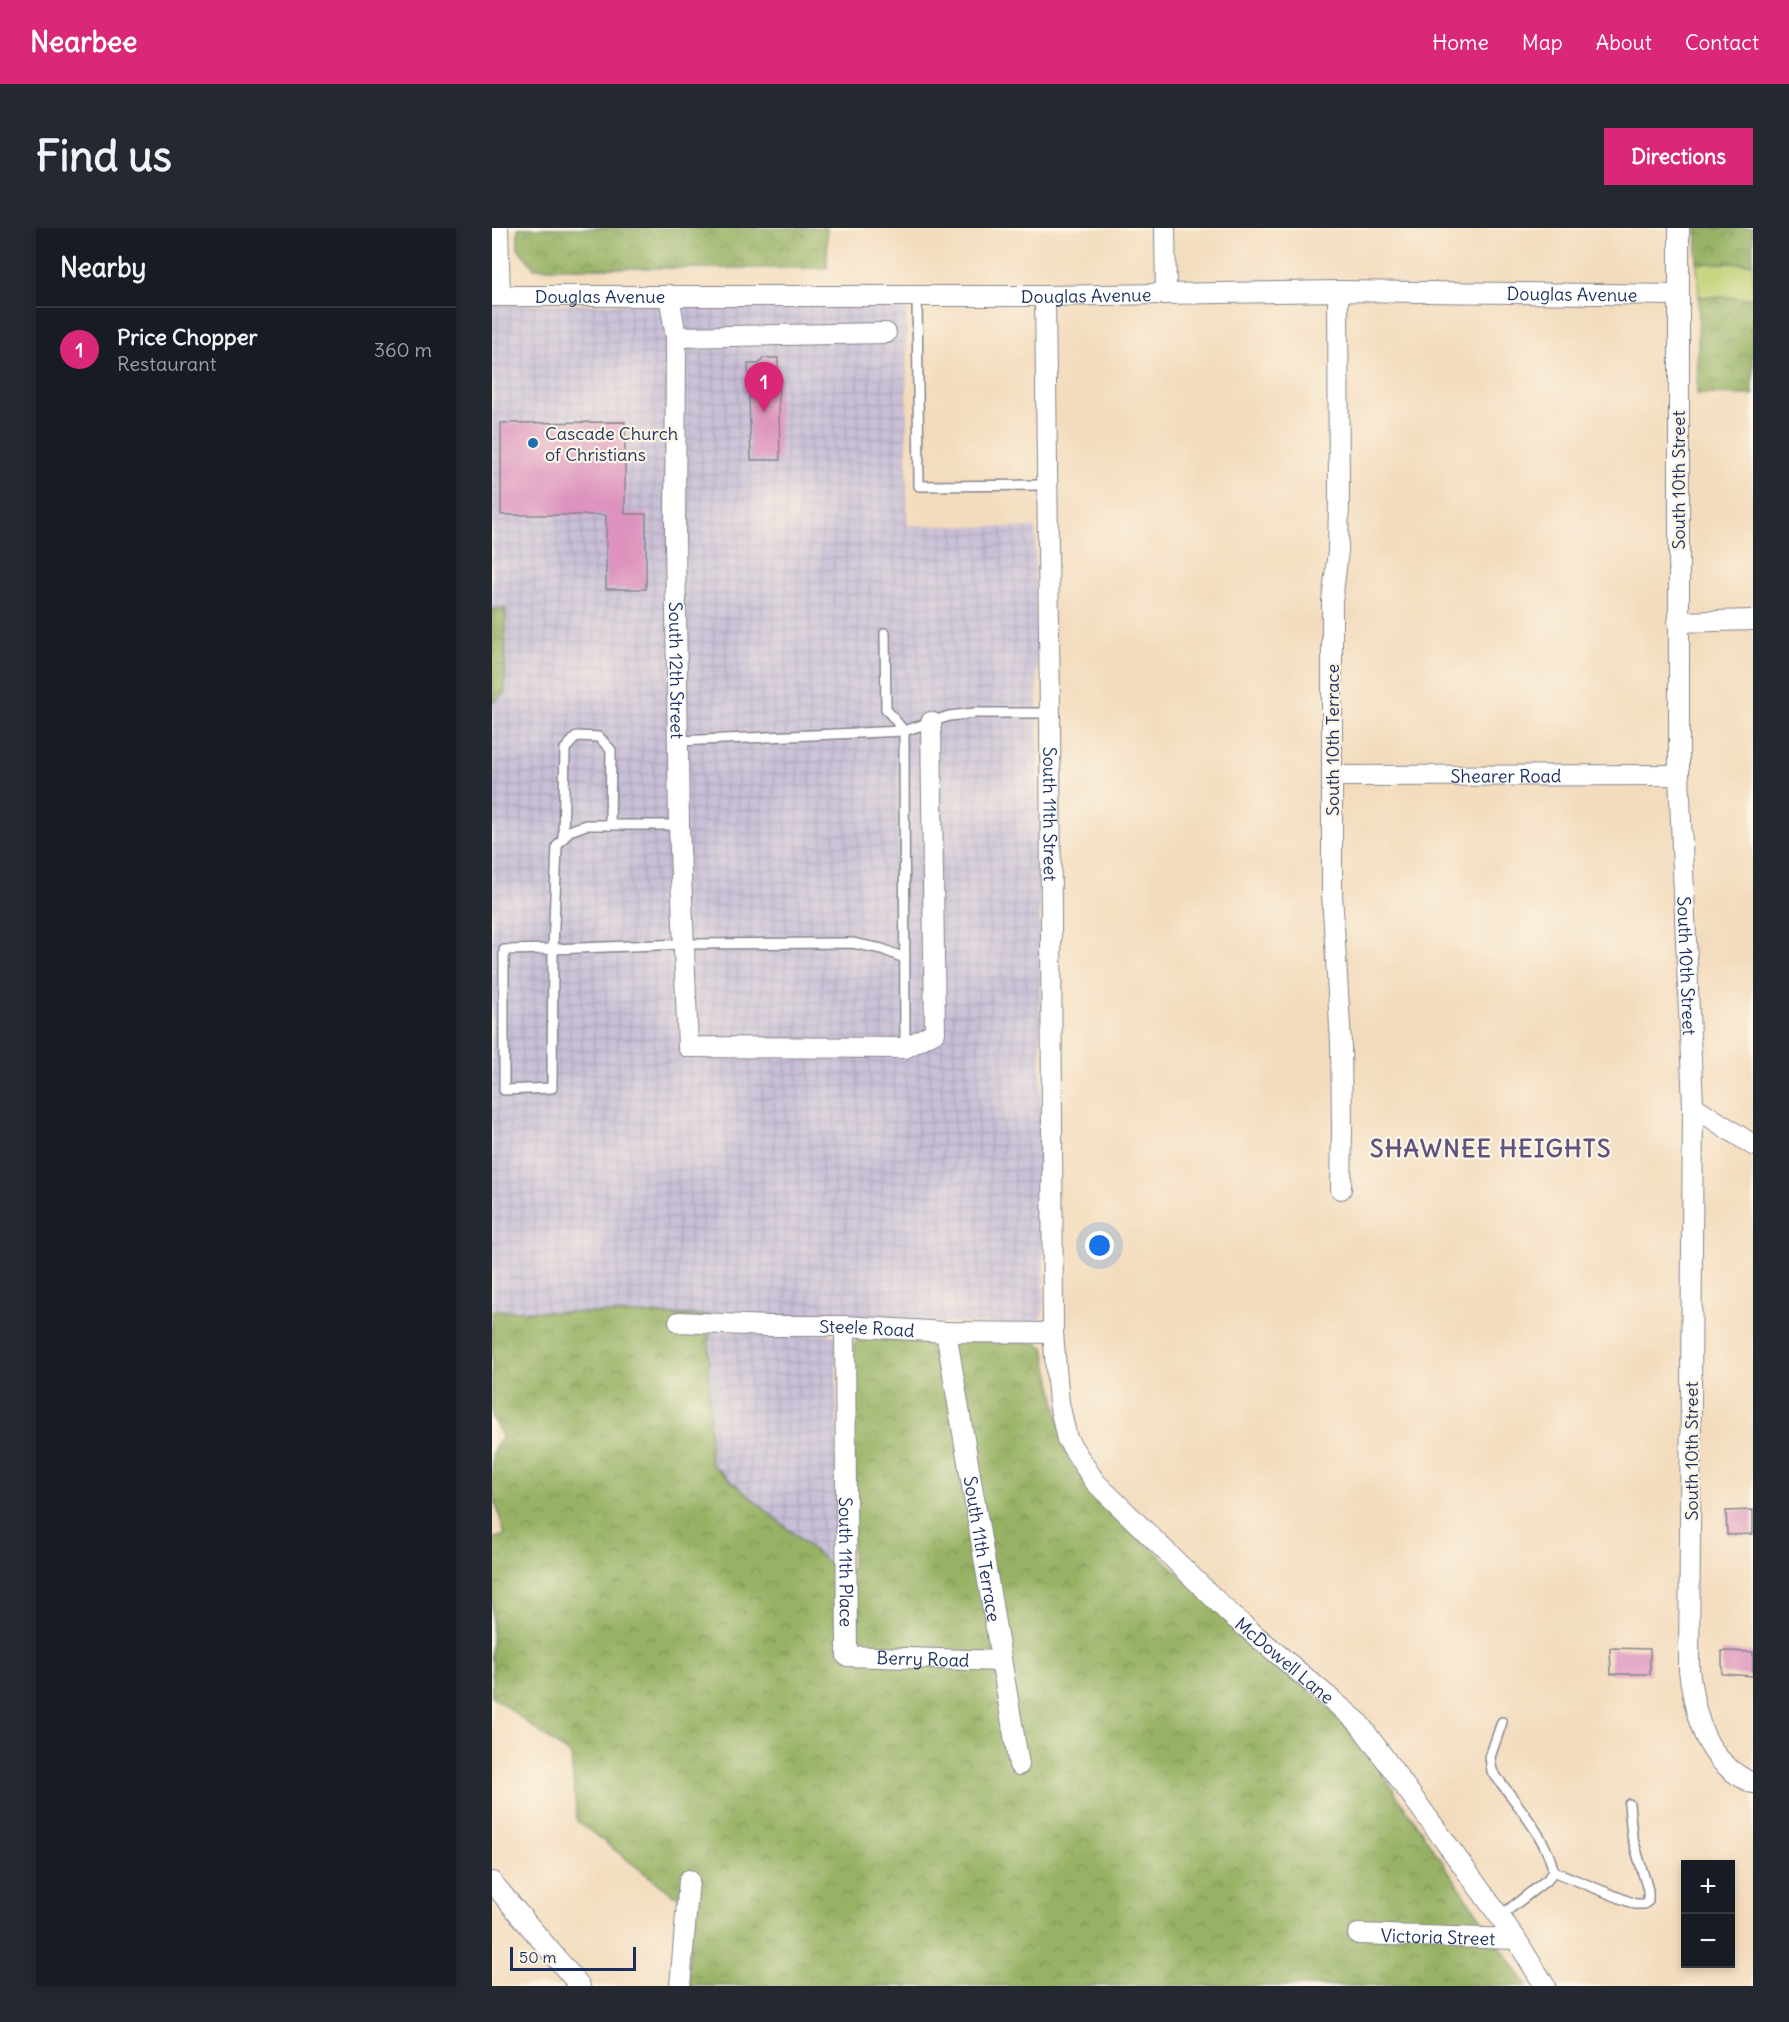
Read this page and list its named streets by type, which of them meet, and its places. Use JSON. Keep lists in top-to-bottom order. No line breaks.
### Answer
{"streets":{"street":["Douglas Avenue","South 10th Street","South 12th Street","South 10th Terrace","Shearer Road","South 11th Street","Steele Road","South 11th Terrace","South 11th Place","Berry Road","McDowell Lane","Victoria Street"]},"crossings":[["Douglas Avenue","South 10th Street"],["Douglas Avenue","South 12th Street"],["Douglas Avenue","South 10th Terrace"],["Douglas Avenue","South 11th Street"],["South 10th Street","Shearer Road"],["South 10th Terrace","Shearer Road"],["South 11th Street","Steele Road"],["South 11th Street","McDowell Lane"],["Steele Road","South 11th Terrace"],["Steele Road","South 11th Place"],["Steele Road","McDowell Lane"],["South 11th Terrace","Berry Road"],["South 11th Place","Berry Road"],["McDowell Lane","Victoria Street"]],"districts":["SHAWNEE HEIGHTS"],"places":["Cascade Church of Christians"],"scale_bar":"50 m","page":{"header":"Nearbee","nav":["Home","Map","About","Contact"],"buttons":"Directions","title":"Find us","heading":"Nearby","list":[{"mark":"1","name":"Price Chopper","note":"Restaurant","value":"360 m"}],"pins":"1","map_buttons":["+","−"],"scale":"50 m"}}
